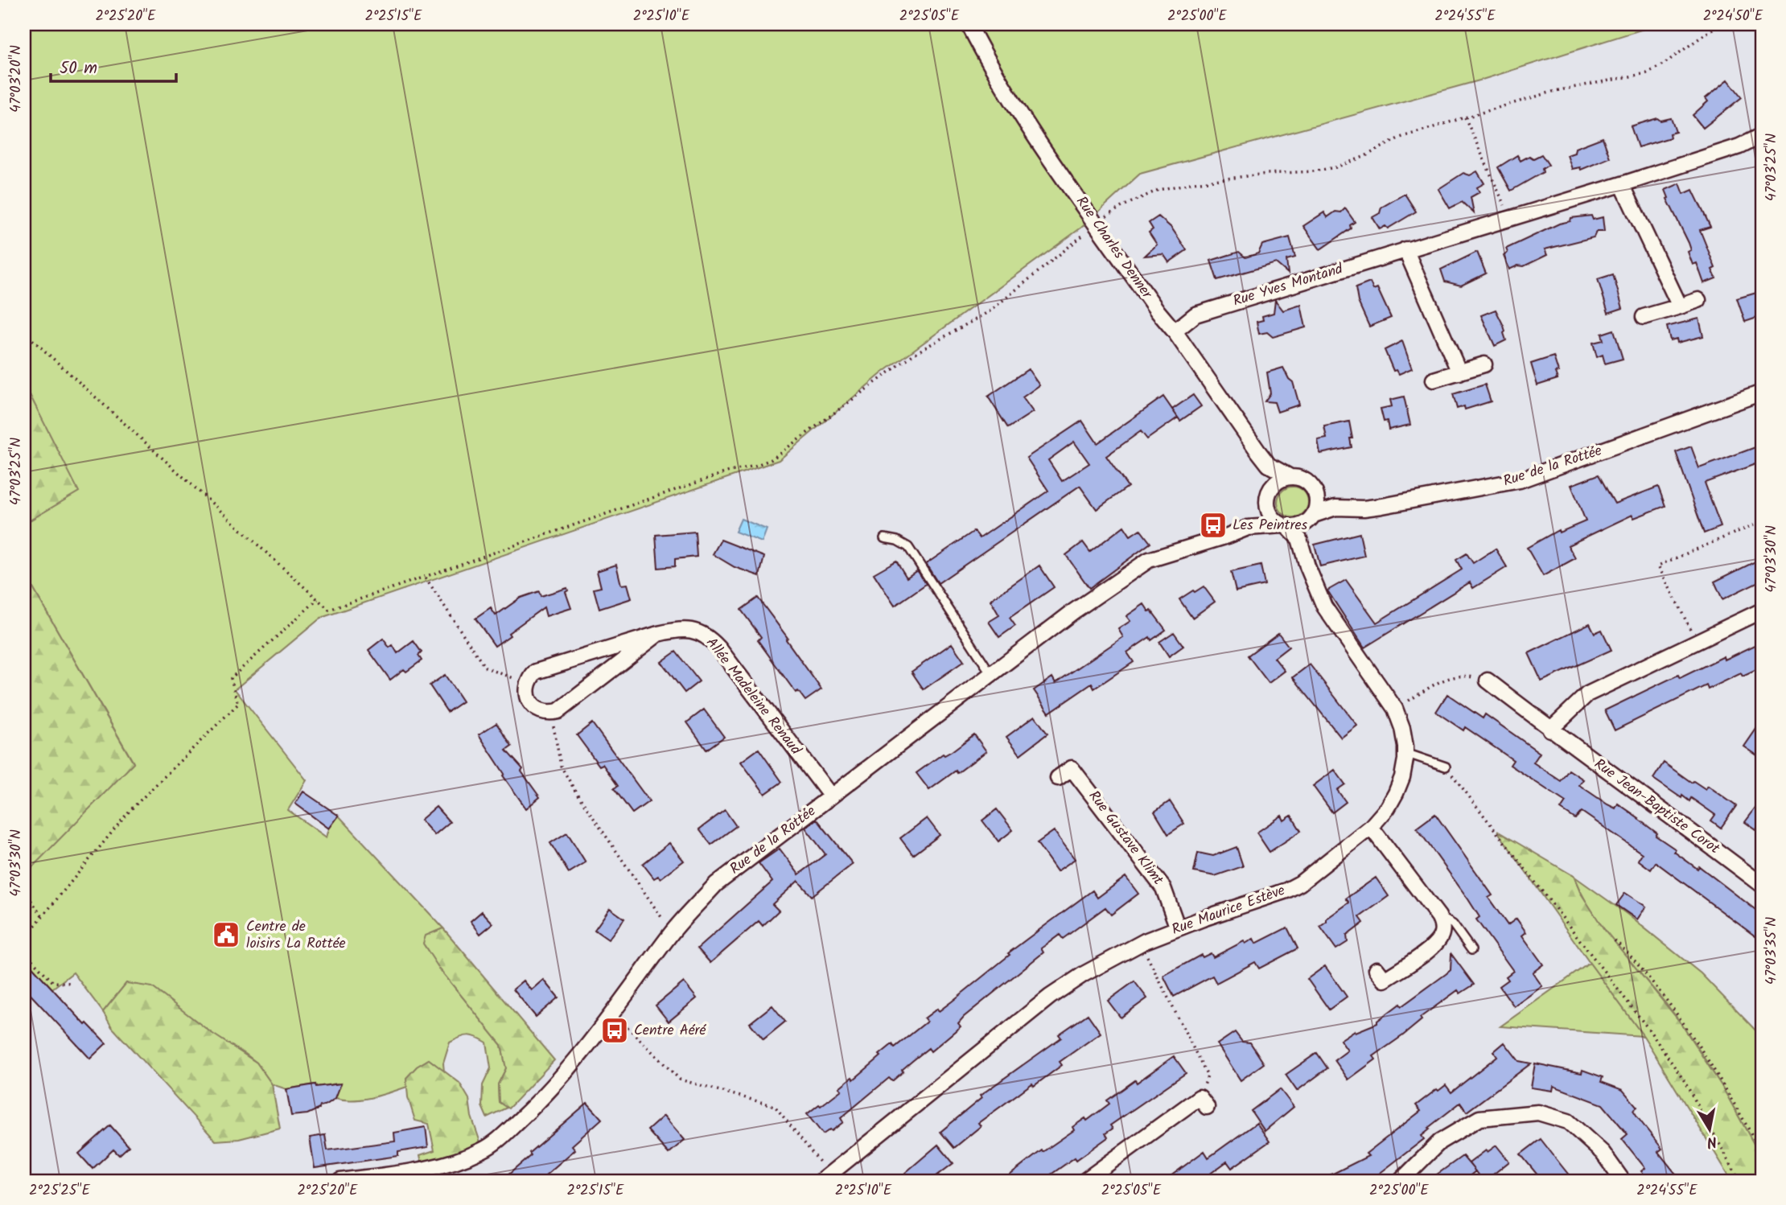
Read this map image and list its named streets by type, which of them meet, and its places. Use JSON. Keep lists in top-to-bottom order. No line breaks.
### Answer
{"streets":{"street":["Rue Charles Denner","Rue Yves Montand","Rue de la Rottée","Allée Madeleine Renaud","Rue Jean-Baptiste Corot","Rue Gustave Klimt","Rue Maurice Estève"]},"crossings":[["Rue Charles Denner","Rue Yves Montand"],["Rue Charles Denner","Rue de la Rottée"],["Rue Charles Denner","Rue Maurice Estève"],["Rue de la Rottée","Allée Madeleine Renaud"],["Rue de la Rottée","Rue Maurice Estève"],["Rue Gustave Klimt","Rue Maurice Estève"]],"places":{"bus stop":["Les Peintres","Centre Aéré"],"public building":["Centre de loisirs La Rottée"]},"scale_bar":"50 m","north":"bottom","coordinates":["2°25'20\"E","2°25'15\"E","2°25'10\"E","2°25'05\"E","2°25'00\"E","2°24'55\"E","2°24'50\"E","47°03'20\"N","47°03'25\"N","47°03'30\"N","47°03'35\"N","2°25'25\"E"]}
